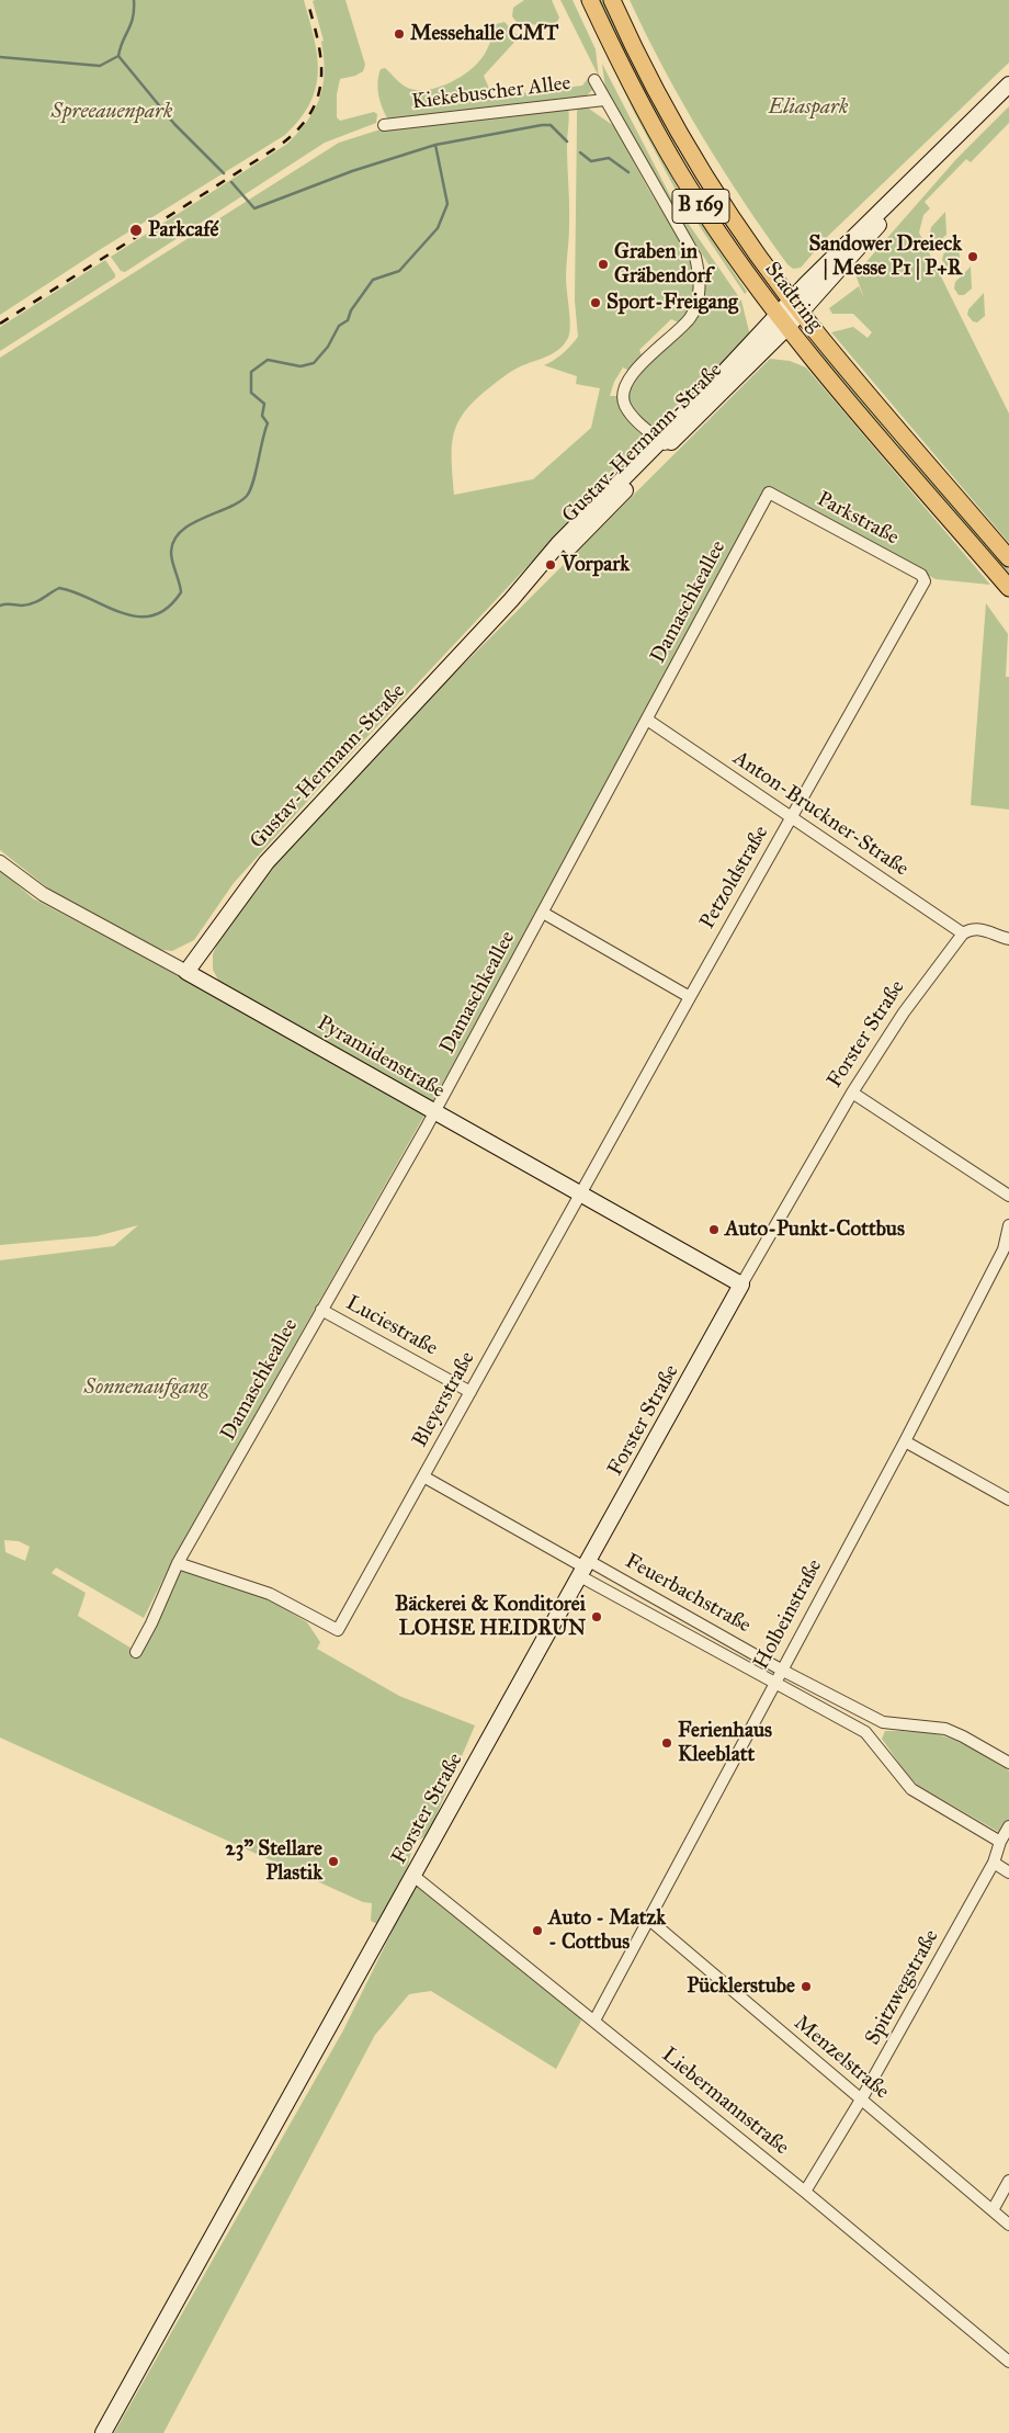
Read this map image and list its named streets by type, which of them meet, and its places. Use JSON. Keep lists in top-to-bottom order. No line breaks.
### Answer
{"streets":{"main road":["B 169","Stadtring","Gustav-Hermann-Straße","Forster Straße","Pyramidenstraße"],"street":["Kiekebuscher Allee","Parkstraße","Damaschkeallee","Anton-Bruckner-Straße","Petzoldstraße","Luciestraße","Bleyerstraße","Feuerbachstraße","Holbeinstraße","Spitzwegstraße","Menzelstraße","Liebermannstraße"]},"crossings":[["Stadtring","Gustav-Hermann-Straße"],["Gustav-Hermann-Straße","Pyramidenstraße"],["Parkstraße","Damaschkeallee"],["Parkstraße","Petzoldstraße"],["Damaschkeallee","Anton-Bruckner-Straße"],["Damaschkeallee","Pyramidenstraße"],["Damaschkeallee","Luciestraße"],["Damaschkeallee","Bleyerstraße"],["Anton-Bruckner-Straße","Petzoldstraße"],["Anton-Bruckner-Straße","Forster Straße"],["Petzoldstraße","Pyramidenstraße"],["Petzoldstraße","Bleyerstraße"],["Forster Straße","Pyramidenstraße"],["Forster Straße","Feuerbachstraße"],["Forster Straße","Liebermannstraße"],["Pyramidenstraße","Bleyerstraße"],["Luciestraße","Bleyerstraße"],["Bleyerstraße","Feuerbachstraße"],["Feuerbachstraße","Holbeinstraße"],["Feuerbachstraße","Spitzwegstraße"],["Holbeinstraße","Menzelstraße"],["Holbeinstraße","Liebermannstraße"],["Spitzwegstraße","Menzelstraße"],["Spitzwegstraße","Liebermannstraße"]],"parks":["Eliaspark","Spreeauenpark","Sonnenaufgang"],"places":["Messehalle CMT","Parkcafé","Sandower Dreieck | Messe P1 | P+R","Graben in Gräbendorf","Sport-Freigang","Vorpark","Auto-Punkt-Cottbus","Bäckerei & Konditorei LOHSE HEIDRUN","Ferienhaus Kleeblatt","23\" Stellare Plastik","Auto - Matzk - Cottbus","Pücklerstube"]}
